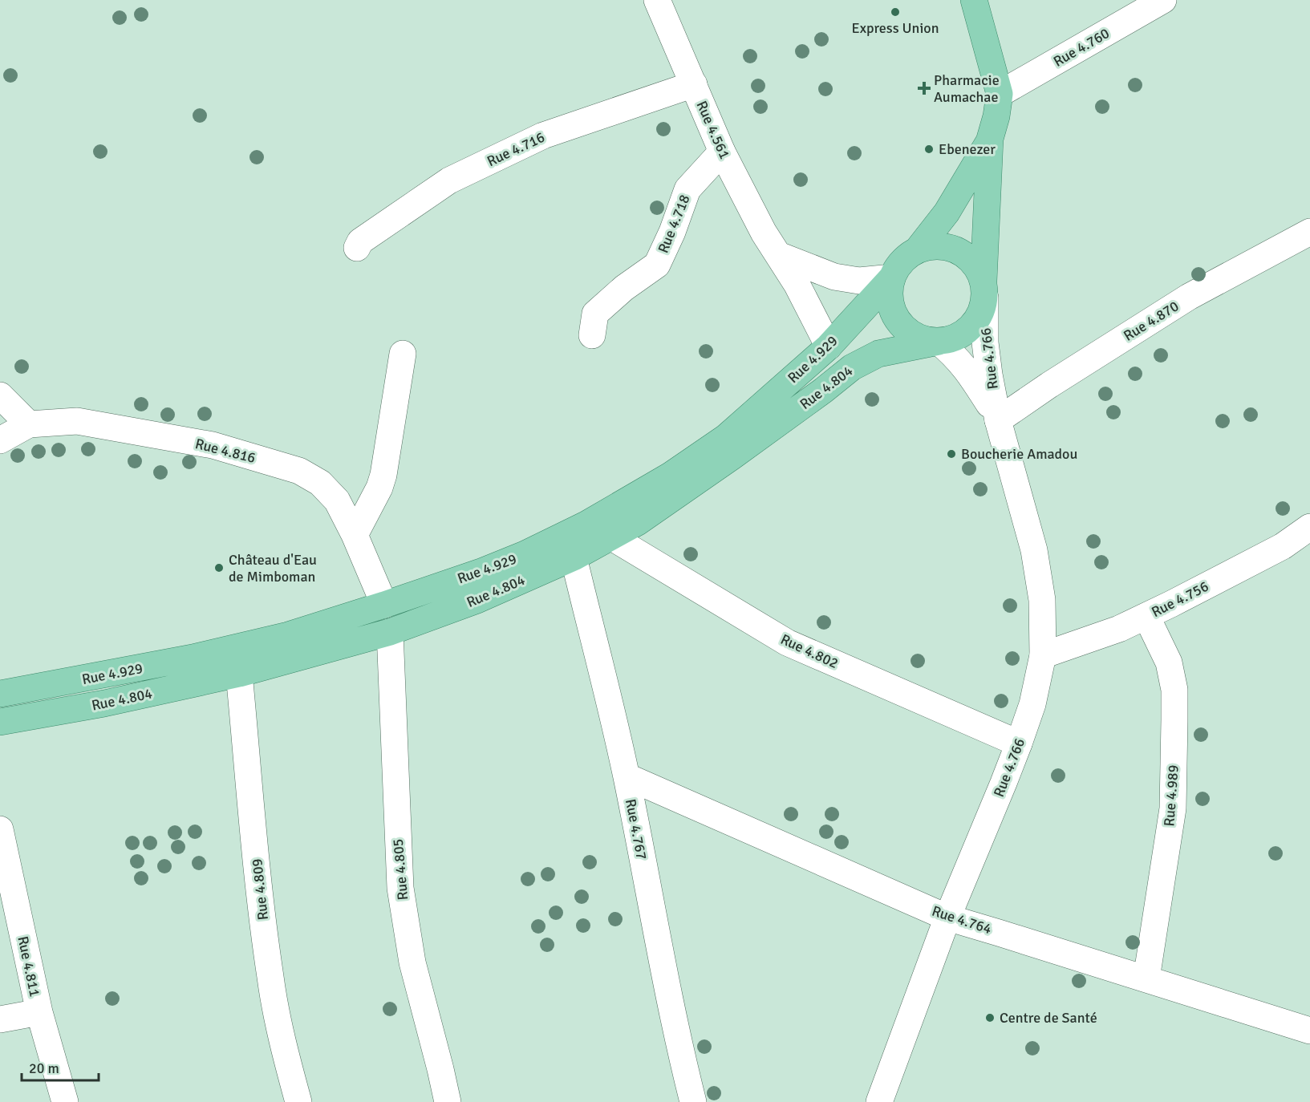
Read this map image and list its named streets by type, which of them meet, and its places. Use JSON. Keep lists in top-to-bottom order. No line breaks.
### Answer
{"streets":{"main road":["Rue 4.929","Rue 4.804"],"street":["Rue 4.760","Rue 4.561","Rue 4.716","Rue 4.718","Rue 4.870","Rue 4.766","Rue 4.816","Rue 4.756","Rue 4.802","Rue 4.989","Rue 4.767","Rue 4.805","Rue 4.809","Rue 4.764","Rue 4.811"]},"crossings":[["Rue 4.561","Rue 4.716"],["Rue 4.561","Rue 4.718"],["Rue 4.561","Rue 4.929"],["Rue 4.870","Rue 4.766"],["Rue 4.766","Rue 4.929"],["Rue 4.766","Rue 4.804"],["Rue 4.766","Rue 4.756"],["Rue 4.766","Rue 4.802"],["Rue 4.766","Rue 4.764"],["Rue 4.929","Rue 4.804"],["Rue 4.929","Rue 4.816"],["Rue 4.804","Rue 4.802"],["Rue 4.804","Rue 4.767"],["Rue 4.804","Rue 4.805"],["Rue 4.804","Rue 4.809"],["Rue 4.756","Rue 4.989"],["Rue 4.989","Rue 4.764"],["Rue 4.767","Rue 4.764"]],"places":{"other":["Express Union","Ebenezer","Boucherie Amadou","Château d'Eau de Mimboman","Centre de Santé"],"health":["Pharmacie Aumachae"]},"scale_bar":"20 m"}
